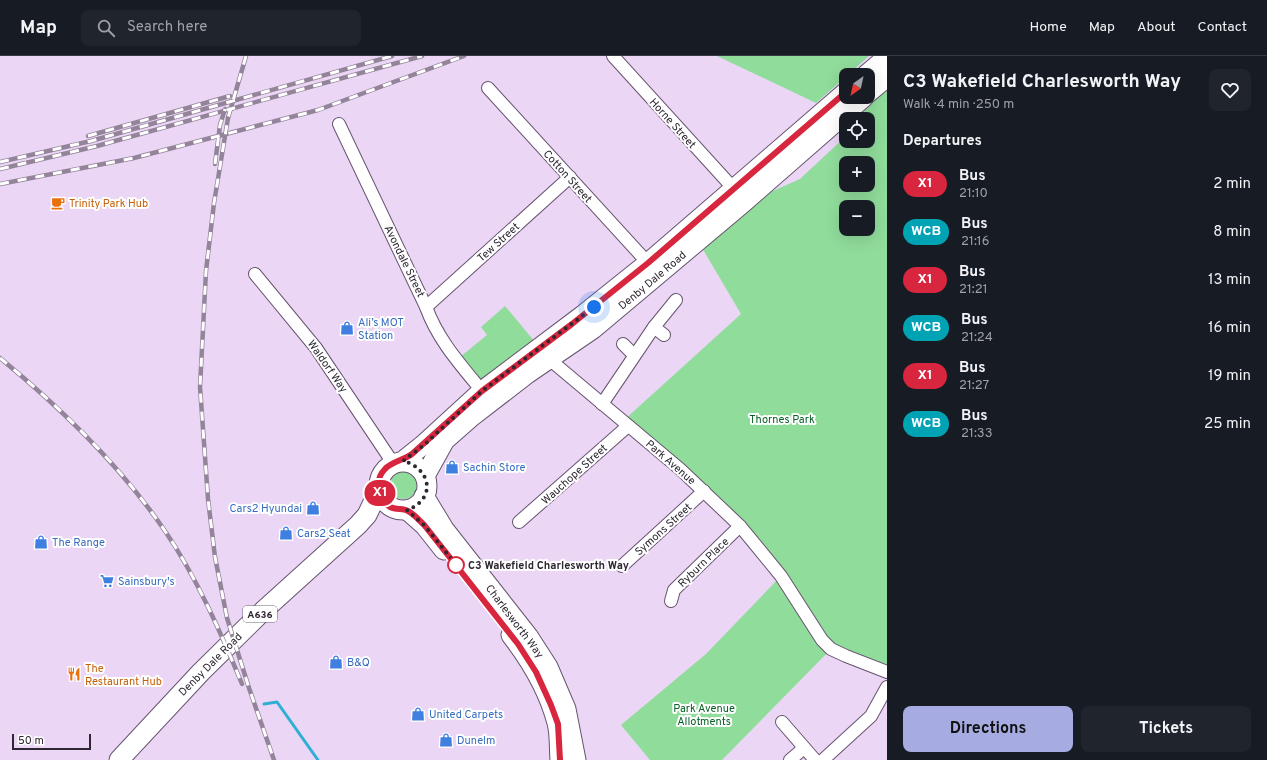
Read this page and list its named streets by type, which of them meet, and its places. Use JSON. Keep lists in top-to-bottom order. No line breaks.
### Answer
{"streets":{"main road":["Denby Dale Road","A636","Charlesworth Way"],"street":["Horne Street","Cotton Street","Tew Street","Avondale Street","Waldorf Way","Park Avenue","Wauchope Street","Symons Street","Ryburn Place"]},"crossings":[["Horne Street","Denby Dale Road"],["Cotton Street","Tew Street"],["Cotton Street","Denby Dale Road"],["Tew Street","Avondale Street"],["Avondale Street","Denby Dale Road"],["Denby Dale Road","Waldorf Way"],["Denby Dale Road","Park Avenue"],["Denby Dale Road","A636"],["Denby Dale Road","Charlesworth Way"],["Waldorf Way","A636"],["Waldorf Way","Charlesworth Way"],["Park Avenue","Wauchope Street"],["Park Avenue","Symons Street"],["Park Avenue","Ryburn Place"],["A636","Charlesworth Way"]],"parks":["Thornes Park","Park Avenue Allotments"],"places":{"cafe":["Trinity Park Hub"],"shop":["Ali’s MOT Station","Sachin Store","Cars2 Hyundai","Cars2 Seat","The Range","B&Q","United Carpets","Dunelm"],"other":["C3 Wakefield Charlesworth Way"],"supermarket":["Sainsbury's"],"restaurant":["The Restaurant Hub"]},"lines":["bus line X1"],"scale_bar":"50 m","north":"bottom left","page":{"header":"Map","search":"Search here","nav":["Home","Map","About","Contact"],"on_map":"X1","heading":[["C3 Wakefield Charlesworth Way","Walk · 4 min · 250 m"],"Departures"],"map_buttons":["+","−"],"list":[{"mark":"X1","name":"Bus","note":"21:10","value":"2 min"},{"mark":"WCB","name":"Bus","note":"21:16","value":"8 min"},{"mark":"X1","name":"Bus","note":"21:21","value":"13 min"},{"mark":"WCB","name":"Bus","note":"21:24","value":"16 min"},{"mark":"X1","name":"Bus","note":"21:27","value":"19 min"},{"mark":"WCB","name":"Bus","note":"21:33","value":"25 min"}],"buttons":["Directions","Tickets"],"scale":"50 m"}}
